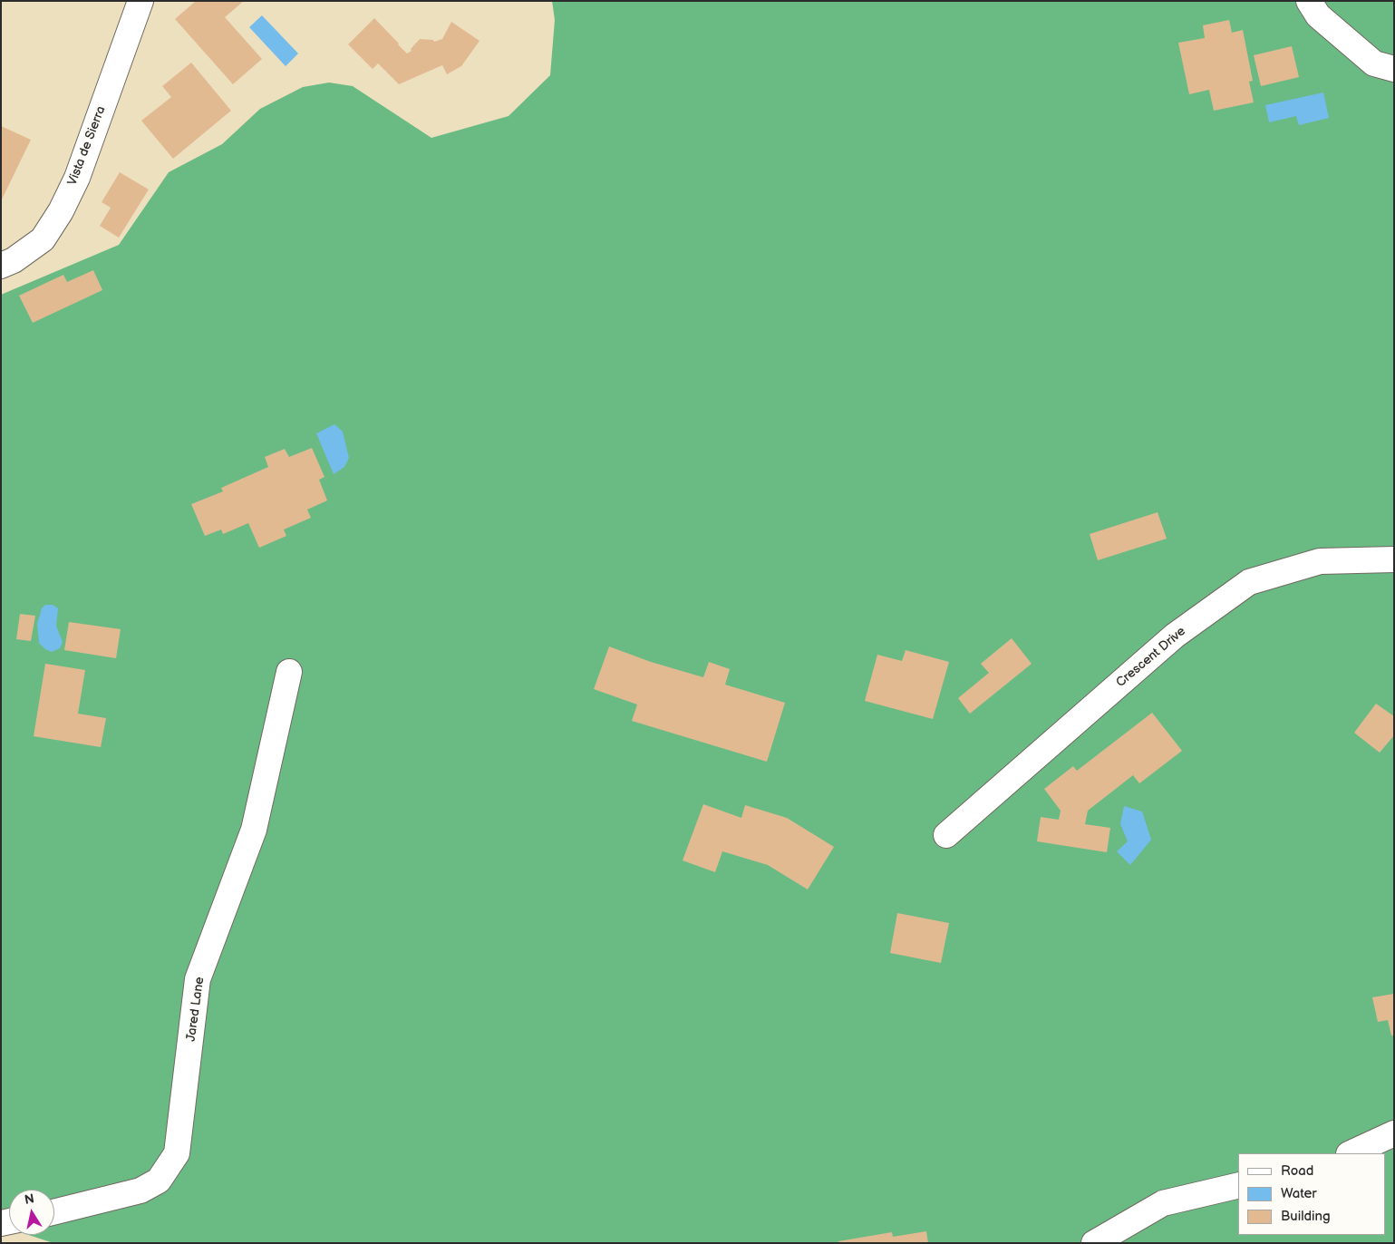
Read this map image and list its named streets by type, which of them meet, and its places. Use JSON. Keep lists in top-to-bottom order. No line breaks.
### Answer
{"streets":{"street":["Vista de Sierra","Crescent Drive","Jared Lane"]},"legend":["Road","Water","Building"],"north":"top"}
